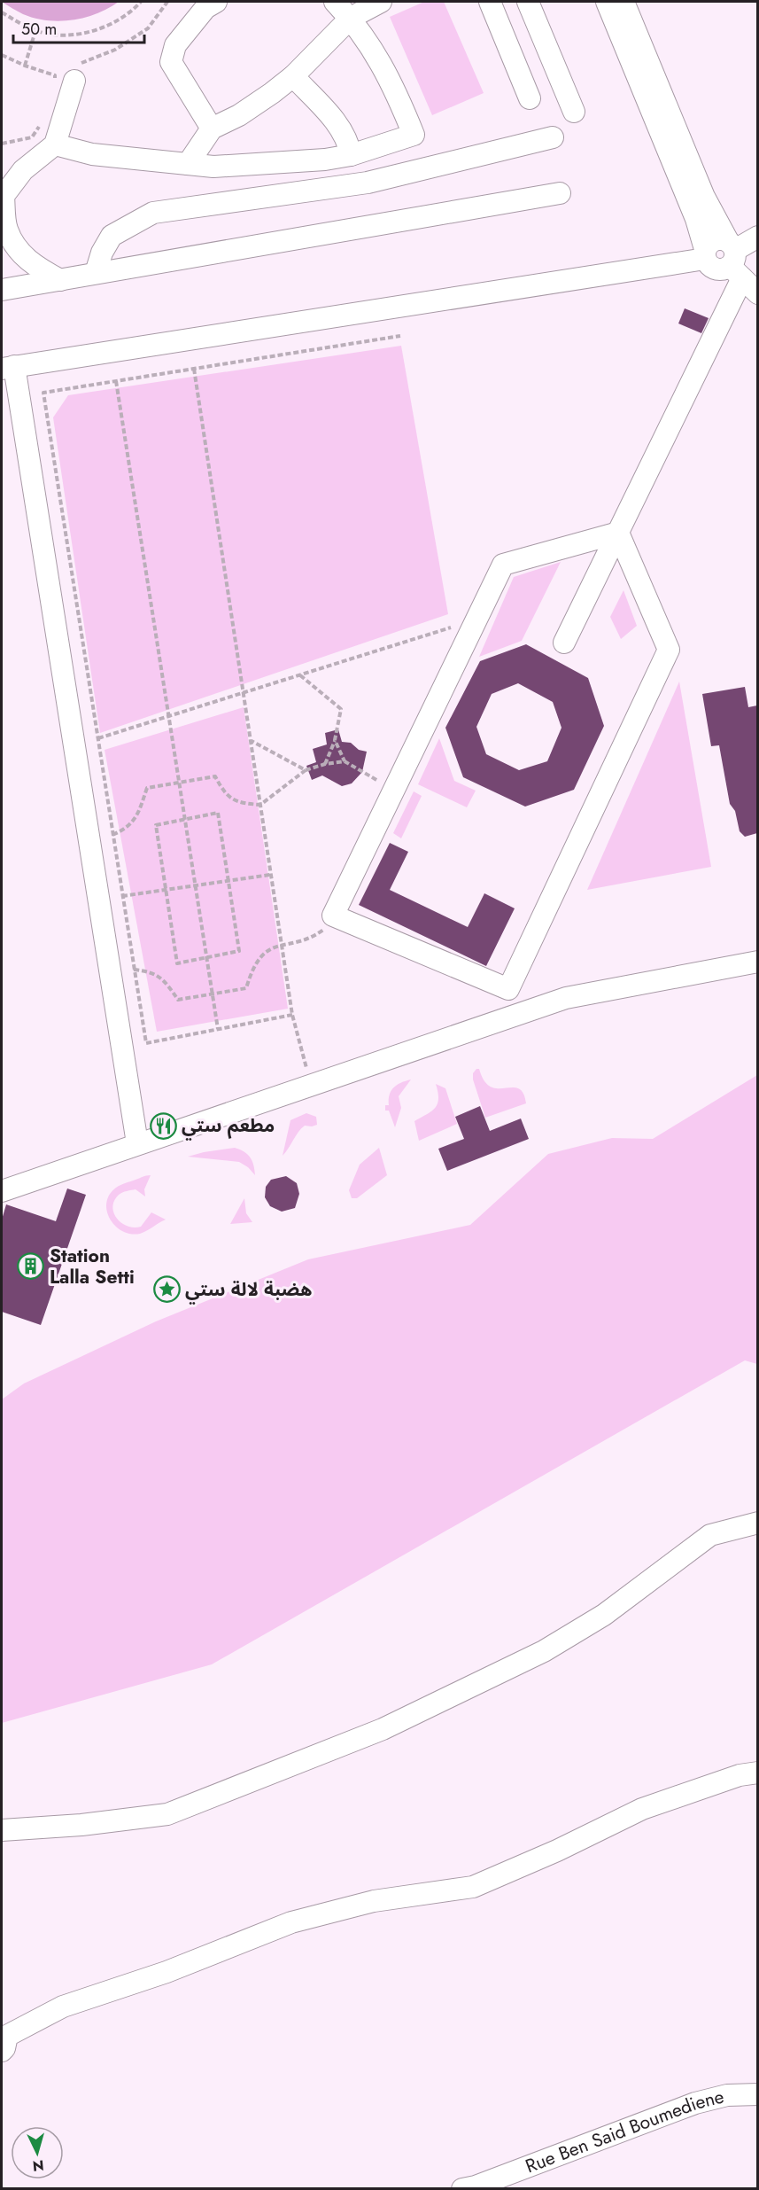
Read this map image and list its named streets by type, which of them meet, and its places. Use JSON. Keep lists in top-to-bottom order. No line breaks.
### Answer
{"streets":{"street":["Rue Ben Said Boumediene"]},"places":{"restaurant":["مطعم ستي"],"building":["Station Lalla Setti"],"place":["هضبة لالة ستي"]},"scale_bar":"50 m","north":"bottom"}
